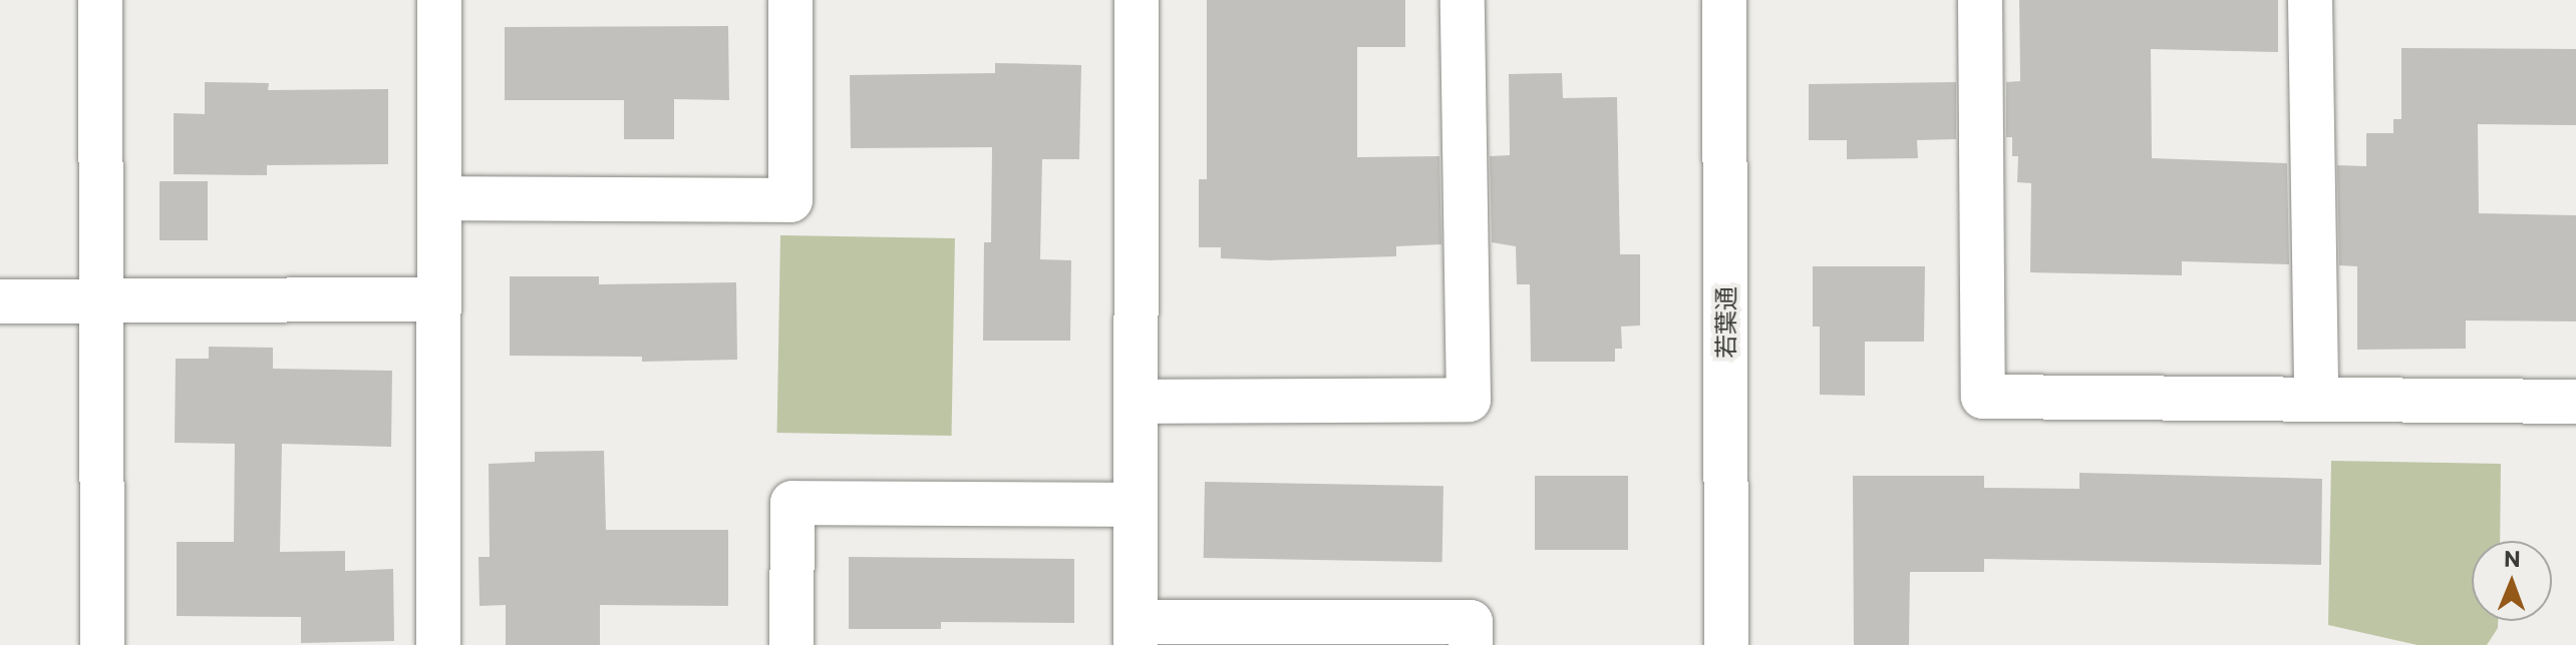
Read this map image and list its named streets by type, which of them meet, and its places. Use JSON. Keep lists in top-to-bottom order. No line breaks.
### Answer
{"streets":{"street":["若葉通"]},"north":"top"}
